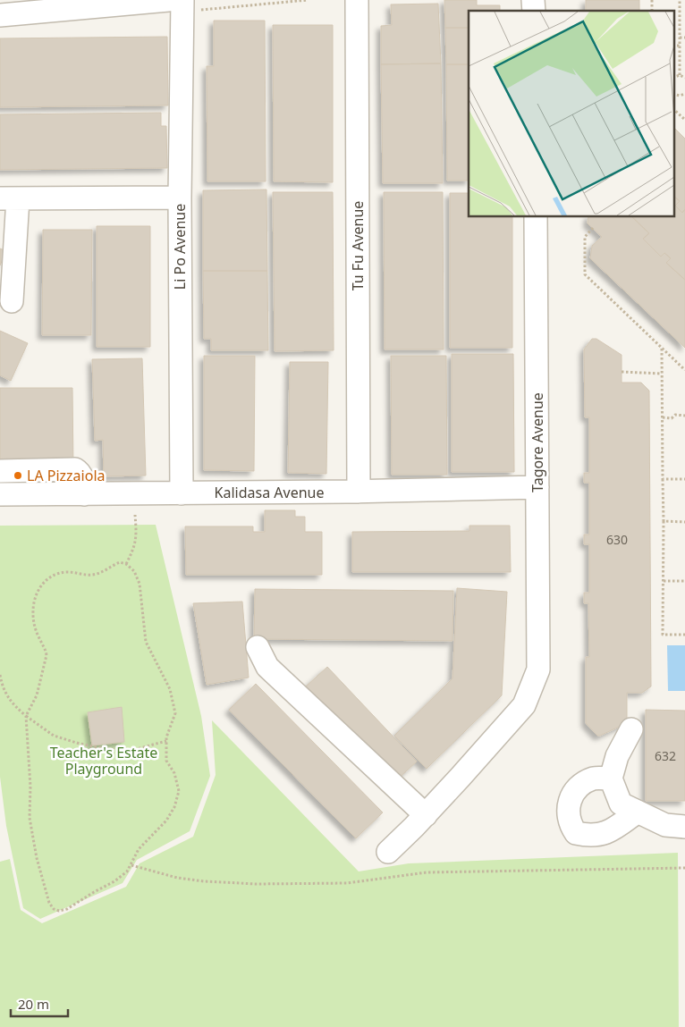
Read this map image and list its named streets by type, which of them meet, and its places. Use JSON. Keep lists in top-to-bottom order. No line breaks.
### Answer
{"streets":{"street":["Tu Fu Avenue","Li Po Avenue","Tagore Avenue","Kalidasa Avenue"]},"crossings":[["Tu Fu Avenue","Kalidasa Avenue"],["Li Po Avenue","Kalidasa Avenue"],["Tagore Avenue","Kalidasa Avenue"]],"parks":["Teacher's Estate Playground"],"places":["LA Pizzaiola"],"house_numbers":["630","632"],"scale_bar":"20 m"}
